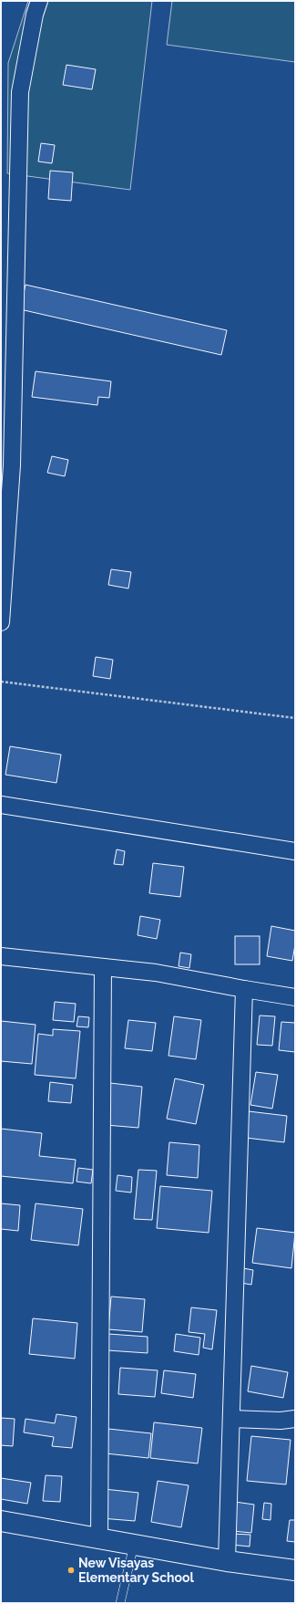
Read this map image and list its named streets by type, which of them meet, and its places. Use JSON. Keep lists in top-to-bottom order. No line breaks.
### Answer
{"places":["New Visayas Elementary School"]}
